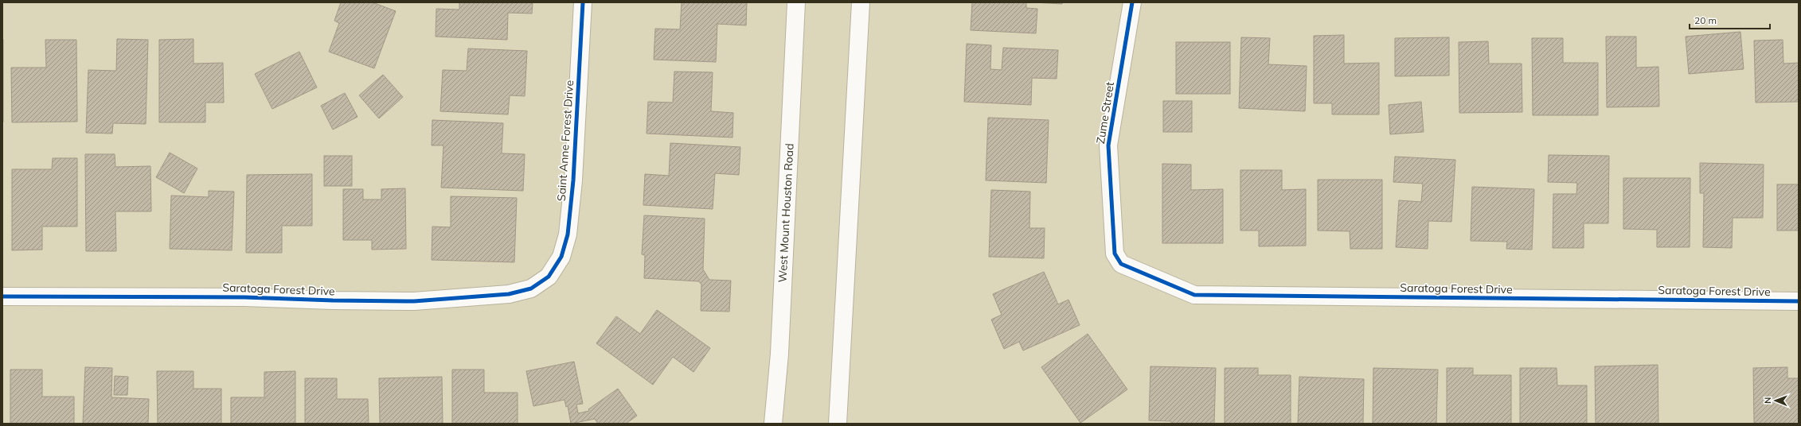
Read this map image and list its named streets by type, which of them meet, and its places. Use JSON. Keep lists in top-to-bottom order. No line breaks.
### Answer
{"streets":{"street":["Zume Street","Saint Anne Forest Drive","West Mount Houston Road","Saratoga Forest Drive"]},"crossings":[["Zume Street","Saratoga Forest Drive"],["Saint Anne Forest Drive","Saratoga Forest Drive"]],"scale_bar":"20 m","north":"left"}
